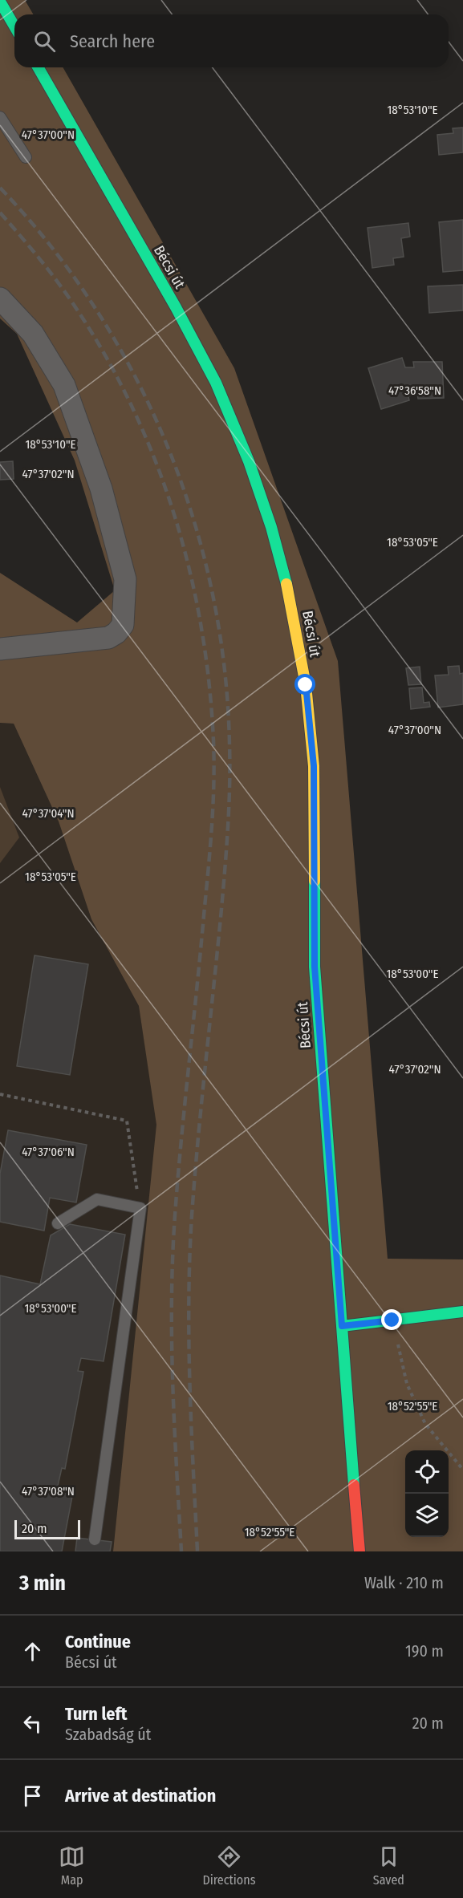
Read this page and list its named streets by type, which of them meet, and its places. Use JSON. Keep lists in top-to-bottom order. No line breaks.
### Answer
{"streets":{"main road":["Bécsi út"]},"scale_bar":"20 m","page":{"search":"Search here","scale":"20 m","heading":["3 min","Walk · 210 m"],"list":[["Continue","Bécsi út","190 m"],["Turn left","Szabadság út","20 m"],"Arrive at destination"],"nav":["Map","Directions","Saved"]},"coordinates":["18°53'10\"E","47°37'00\"N","47°36'58\"N","47°37'02\"N","18°53'05\"E","47°37'04\"N","18°53'00\"E","47°37'06\"N","18°52'55\"E","47°37'08\"N"]}
